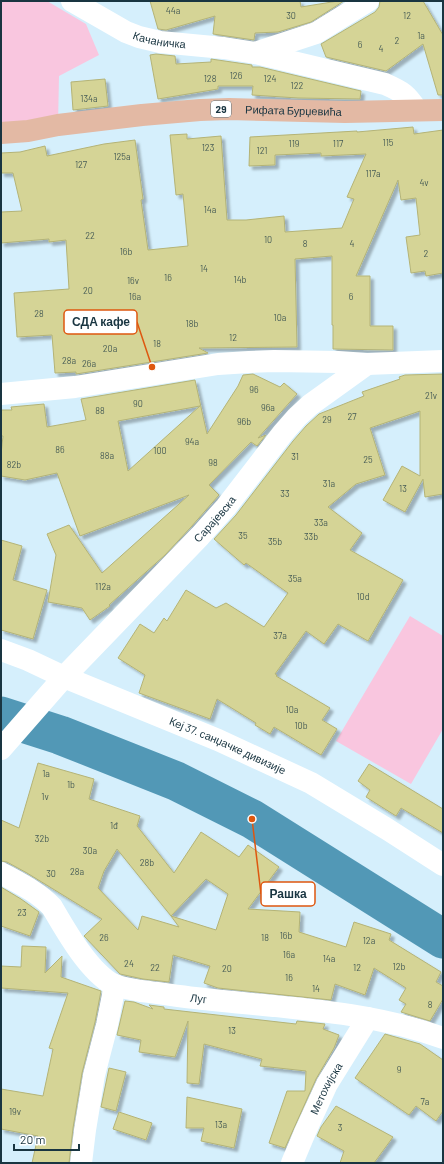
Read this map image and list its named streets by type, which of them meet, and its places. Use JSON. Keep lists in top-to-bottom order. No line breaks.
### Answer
{"streets":{"main road":["29","Рифата Бурџевића"],"street":["Качаничка","Сарајевска","Кеј 37. санџачке дивизије","Луг","Метохијска"]},"crossings":[["Качаничка","Рифата Бурџевића"],["Сарајевска","Кеј 37. санџачке дивизије"],["Луг","Метохијска"]],"places":["СДА кафе","Рашка"],"house_numbers":["44a","30","12","1a","2","6","4","126","128","124","122","134a","115","119","117","123","121","125a","127","117a","4v","14a","22","10","8","4","16b","2","14","16","14b","16v","20","16a","6","28","10a","18b","12","18","20a","28a","26a","96","21v","90","96a","88","27","29","96b","94a","86","100","88a","31","25","98","82b","31a","13","33","33a","35","33b","35b","35a","112a","10d","37a","10a","10b","1a","1b","1v","1đ","32b","30a","28b","28a","30","23","16b","26","18","12a","16a","14a","24","12b","22","12","20","16","14","8","13","9","7a","19v","13a","3"],"scale_bar":"20 m"}
